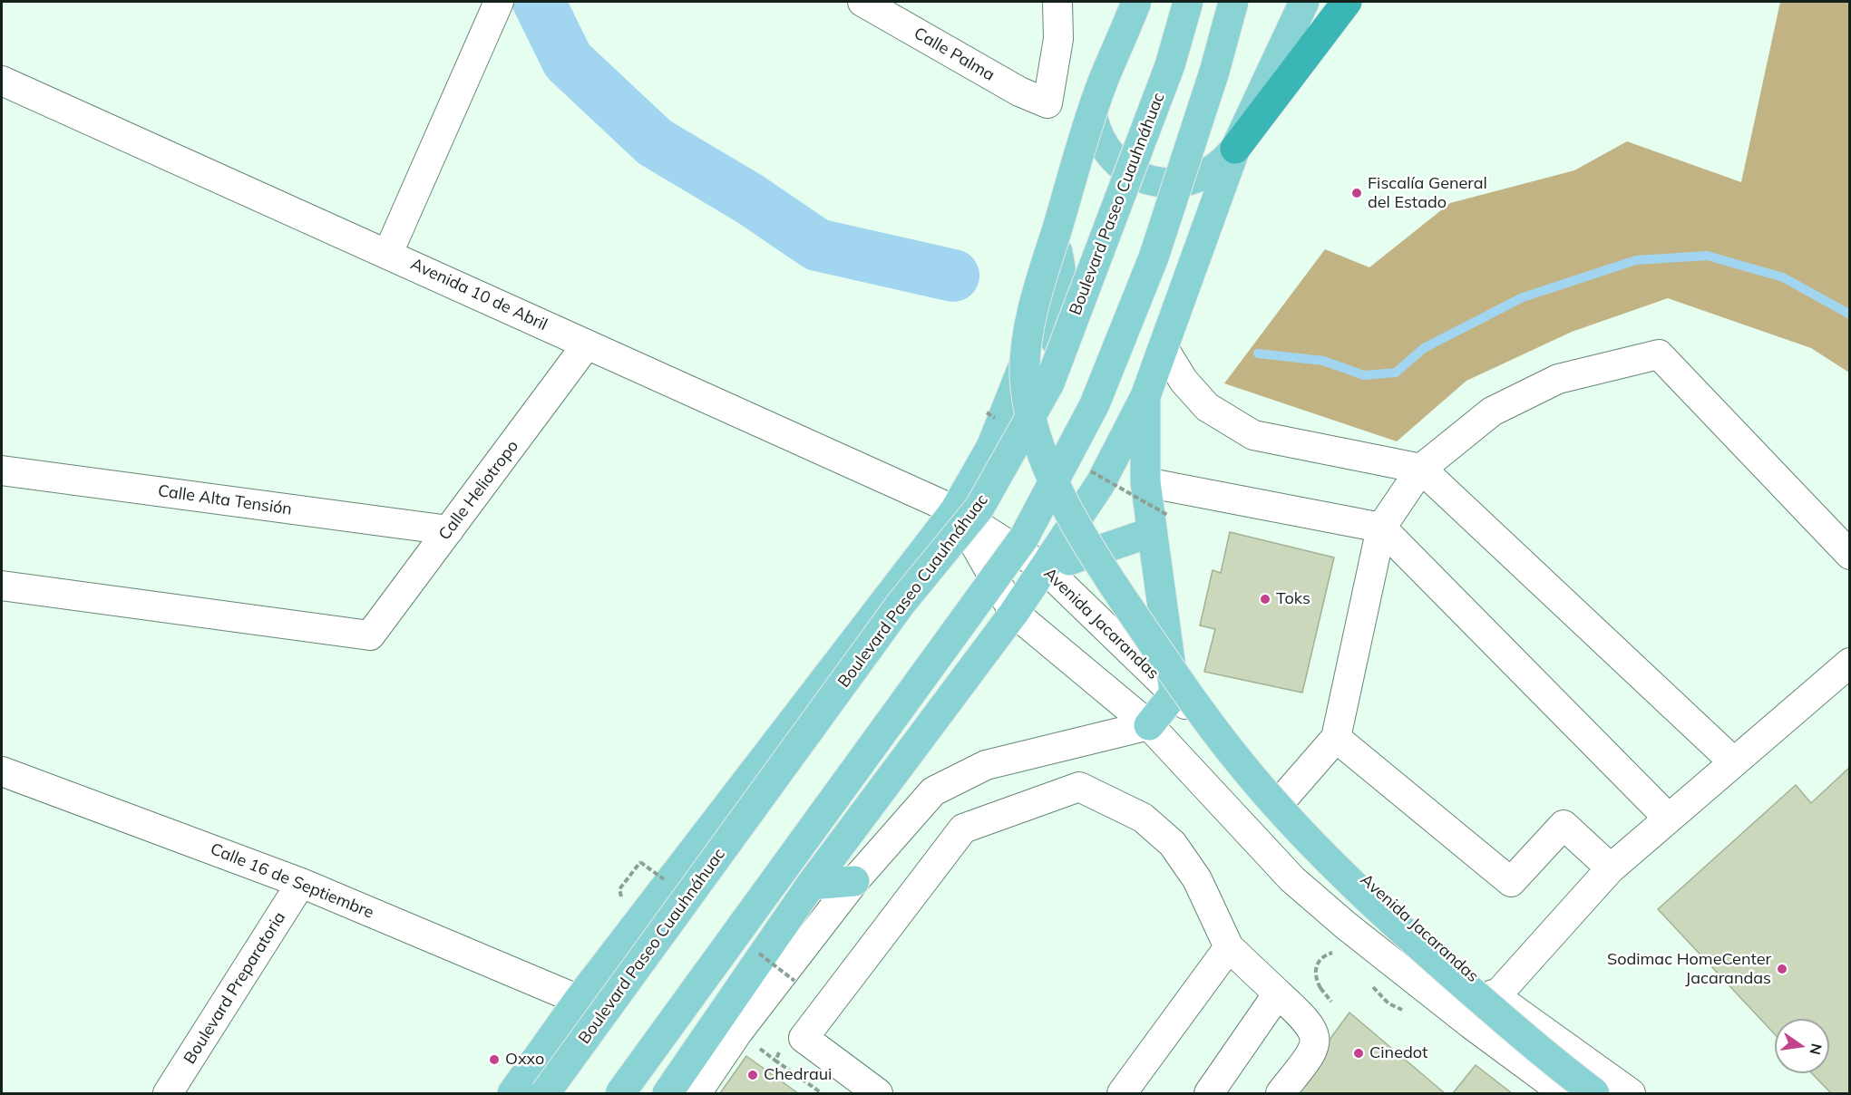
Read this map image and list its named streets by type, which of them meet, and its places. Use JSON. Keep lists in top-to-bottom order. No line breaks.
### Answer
{"streets":{"main road":["Boulevard Paseo Cuauhnáhuac"],"street":["Calle Palma","Avenida 10 de Abril","Calle Heliotropo","Calle Alta Tensión","Avenida Jacarandas","Calle 16 de Septiembre","Boulevard Preparatoria"]},"crossings":[["Boulevard Paseo Cuauhnáhuac","Avenida 10 de Abril"],["Boulevard Paseo Cuauhnáhuac","Avenida Jacarandas"],["Boulevard Paseo Cuauhnáhuac","Calle 16 de Septiembre"],["Avenida 10 de Abril","Calle Heliotropo"],["Avenida 10 de Abril","Avenida Jacarandas"],["Calle Heliotropo","Calle Alta Tensión"],["Calle 16 de Septiembre","Boulevard Preparatoria"]],"places":["Fiscalía General del Estado","Toks","Sodimac HomeCenter Jacarandas","Cinedot","Oxxo","Chedraui"],"north":"right"}
